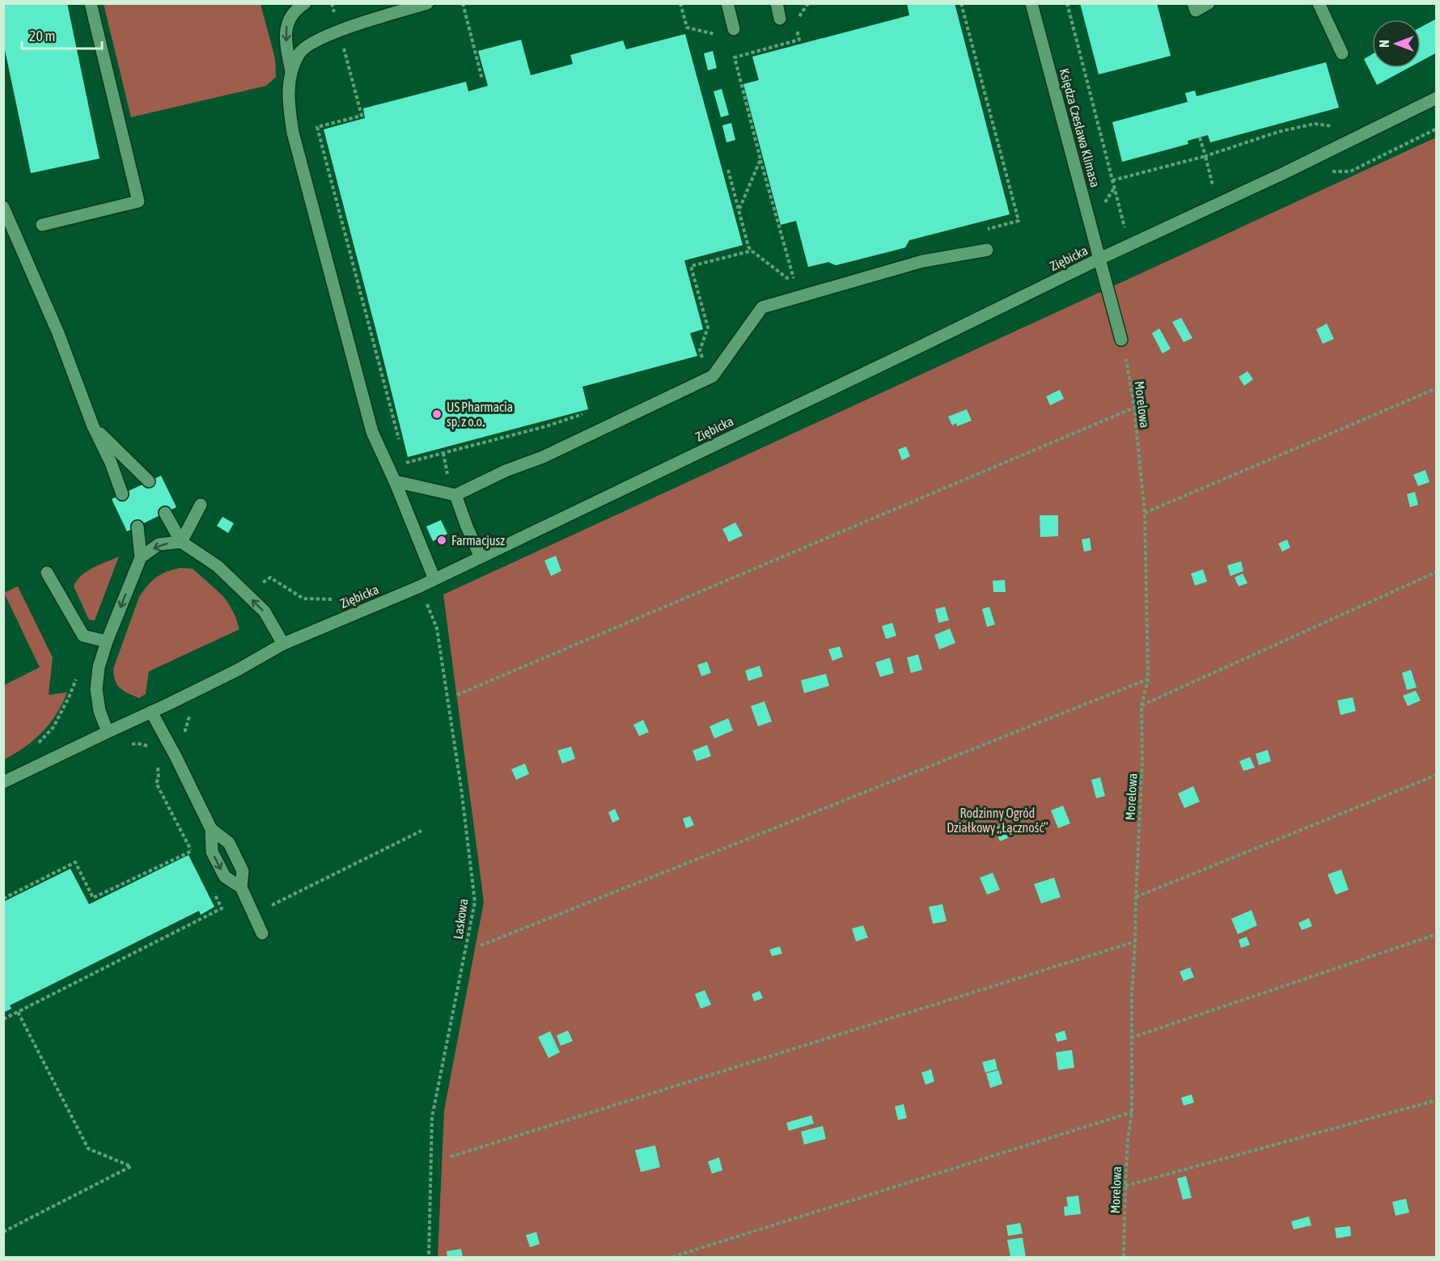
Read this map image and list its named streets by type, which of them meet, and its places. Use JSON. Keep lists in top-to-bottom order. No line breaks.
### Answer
{"streets":{"street":["Księdza Czesława Klimasa","Ziębicka"],"path":["Morelowa","Laskowa"]},"crossings":[["Księdza Czesława Klimasa","Ziębicka"],["Księdza Czesława Klimasa","Morelowa"],["Ziębicka","Laskowa"]],"parks":["Rodzinny Ogród Działkowy „Łączność”"],"places":["US Pharmacia sp. z o.o.","Farmacjusz"],"scale_bar":"20 m","north":"left"}
